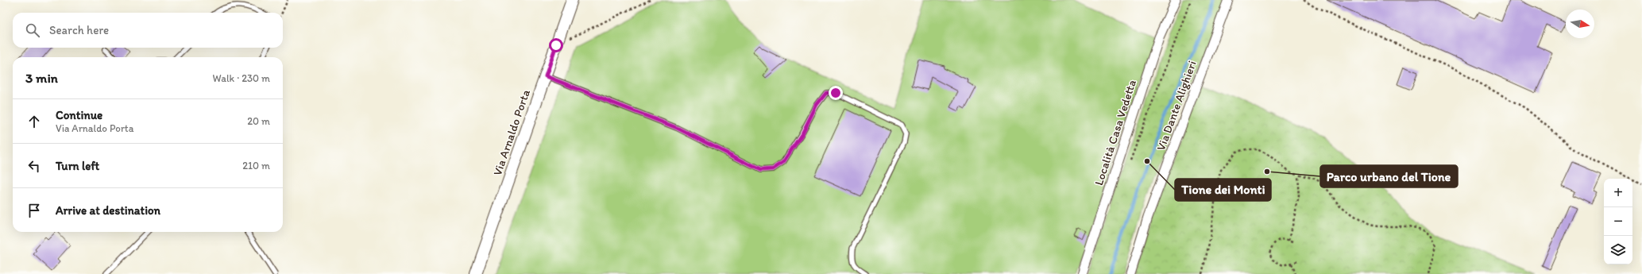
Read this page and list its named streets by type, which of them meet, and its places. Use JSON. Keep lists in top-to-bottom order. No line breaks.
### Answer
{"streets":{"street":["Via Dante Alighieri","Via Arnaldo Porta","Località Casa Vedetta"]},"places":["Tione dei Monti","Parco urbano del Tione"],"north":"right","page":{"search":"Search here","heading":["3 min","Walk · 230 m"],"list":[["Continue","Via Arnaldo Porta","20 m"],["Turn left","210 m"],"Arrive at destination"],"map_buttons":["+","−"]}}
